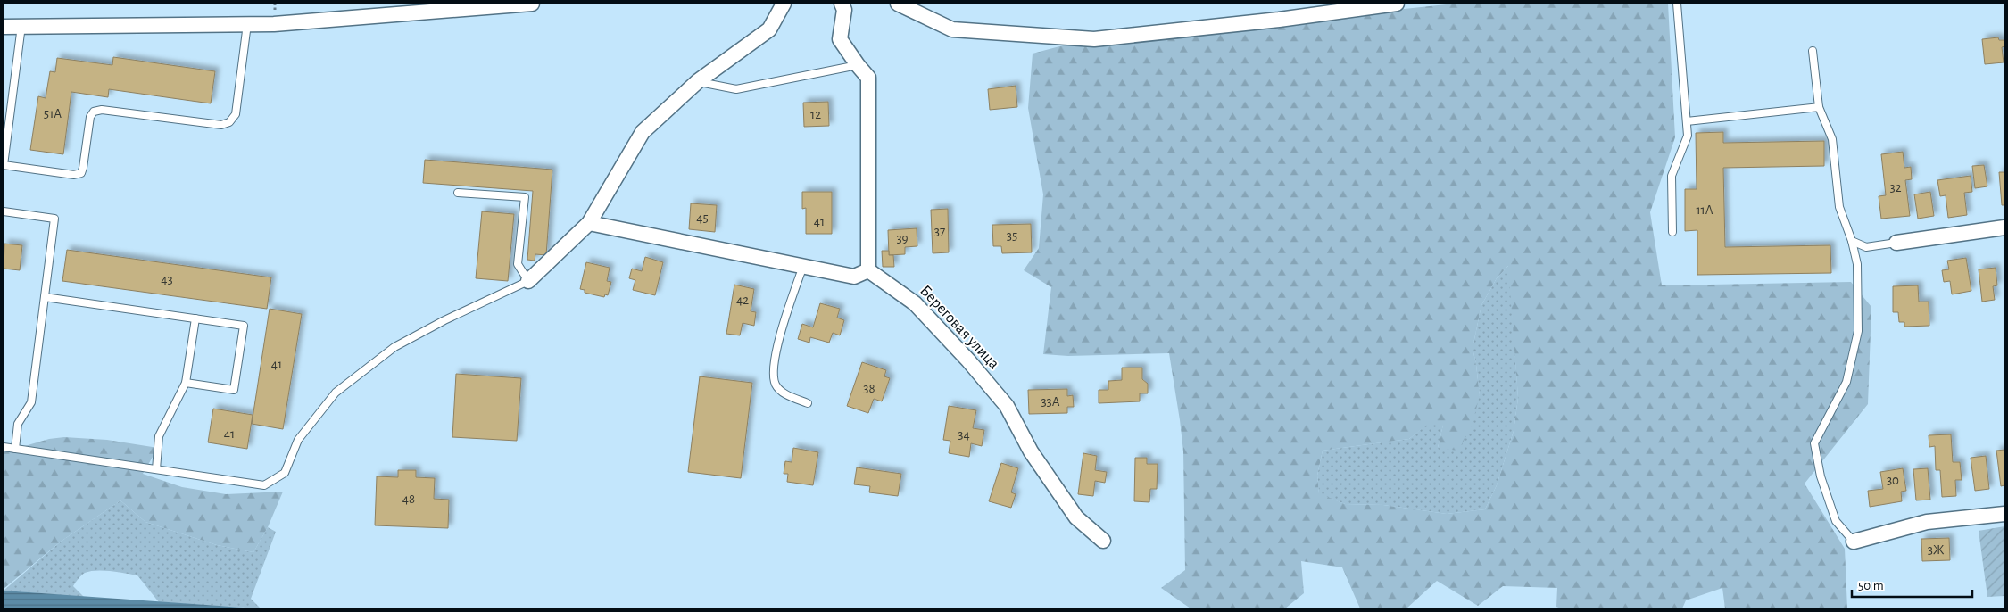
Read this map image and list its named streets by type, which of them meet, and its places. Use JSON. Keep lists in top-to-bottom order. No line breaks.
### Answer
{"streets":{"street":["Береговая улица"]},"house_numbers":["51А","12","32","11А","45","41","37","35","39","43","42","41","38","33А","41","34","30","48","3Ж"],"scale_bar":"50 m"}
